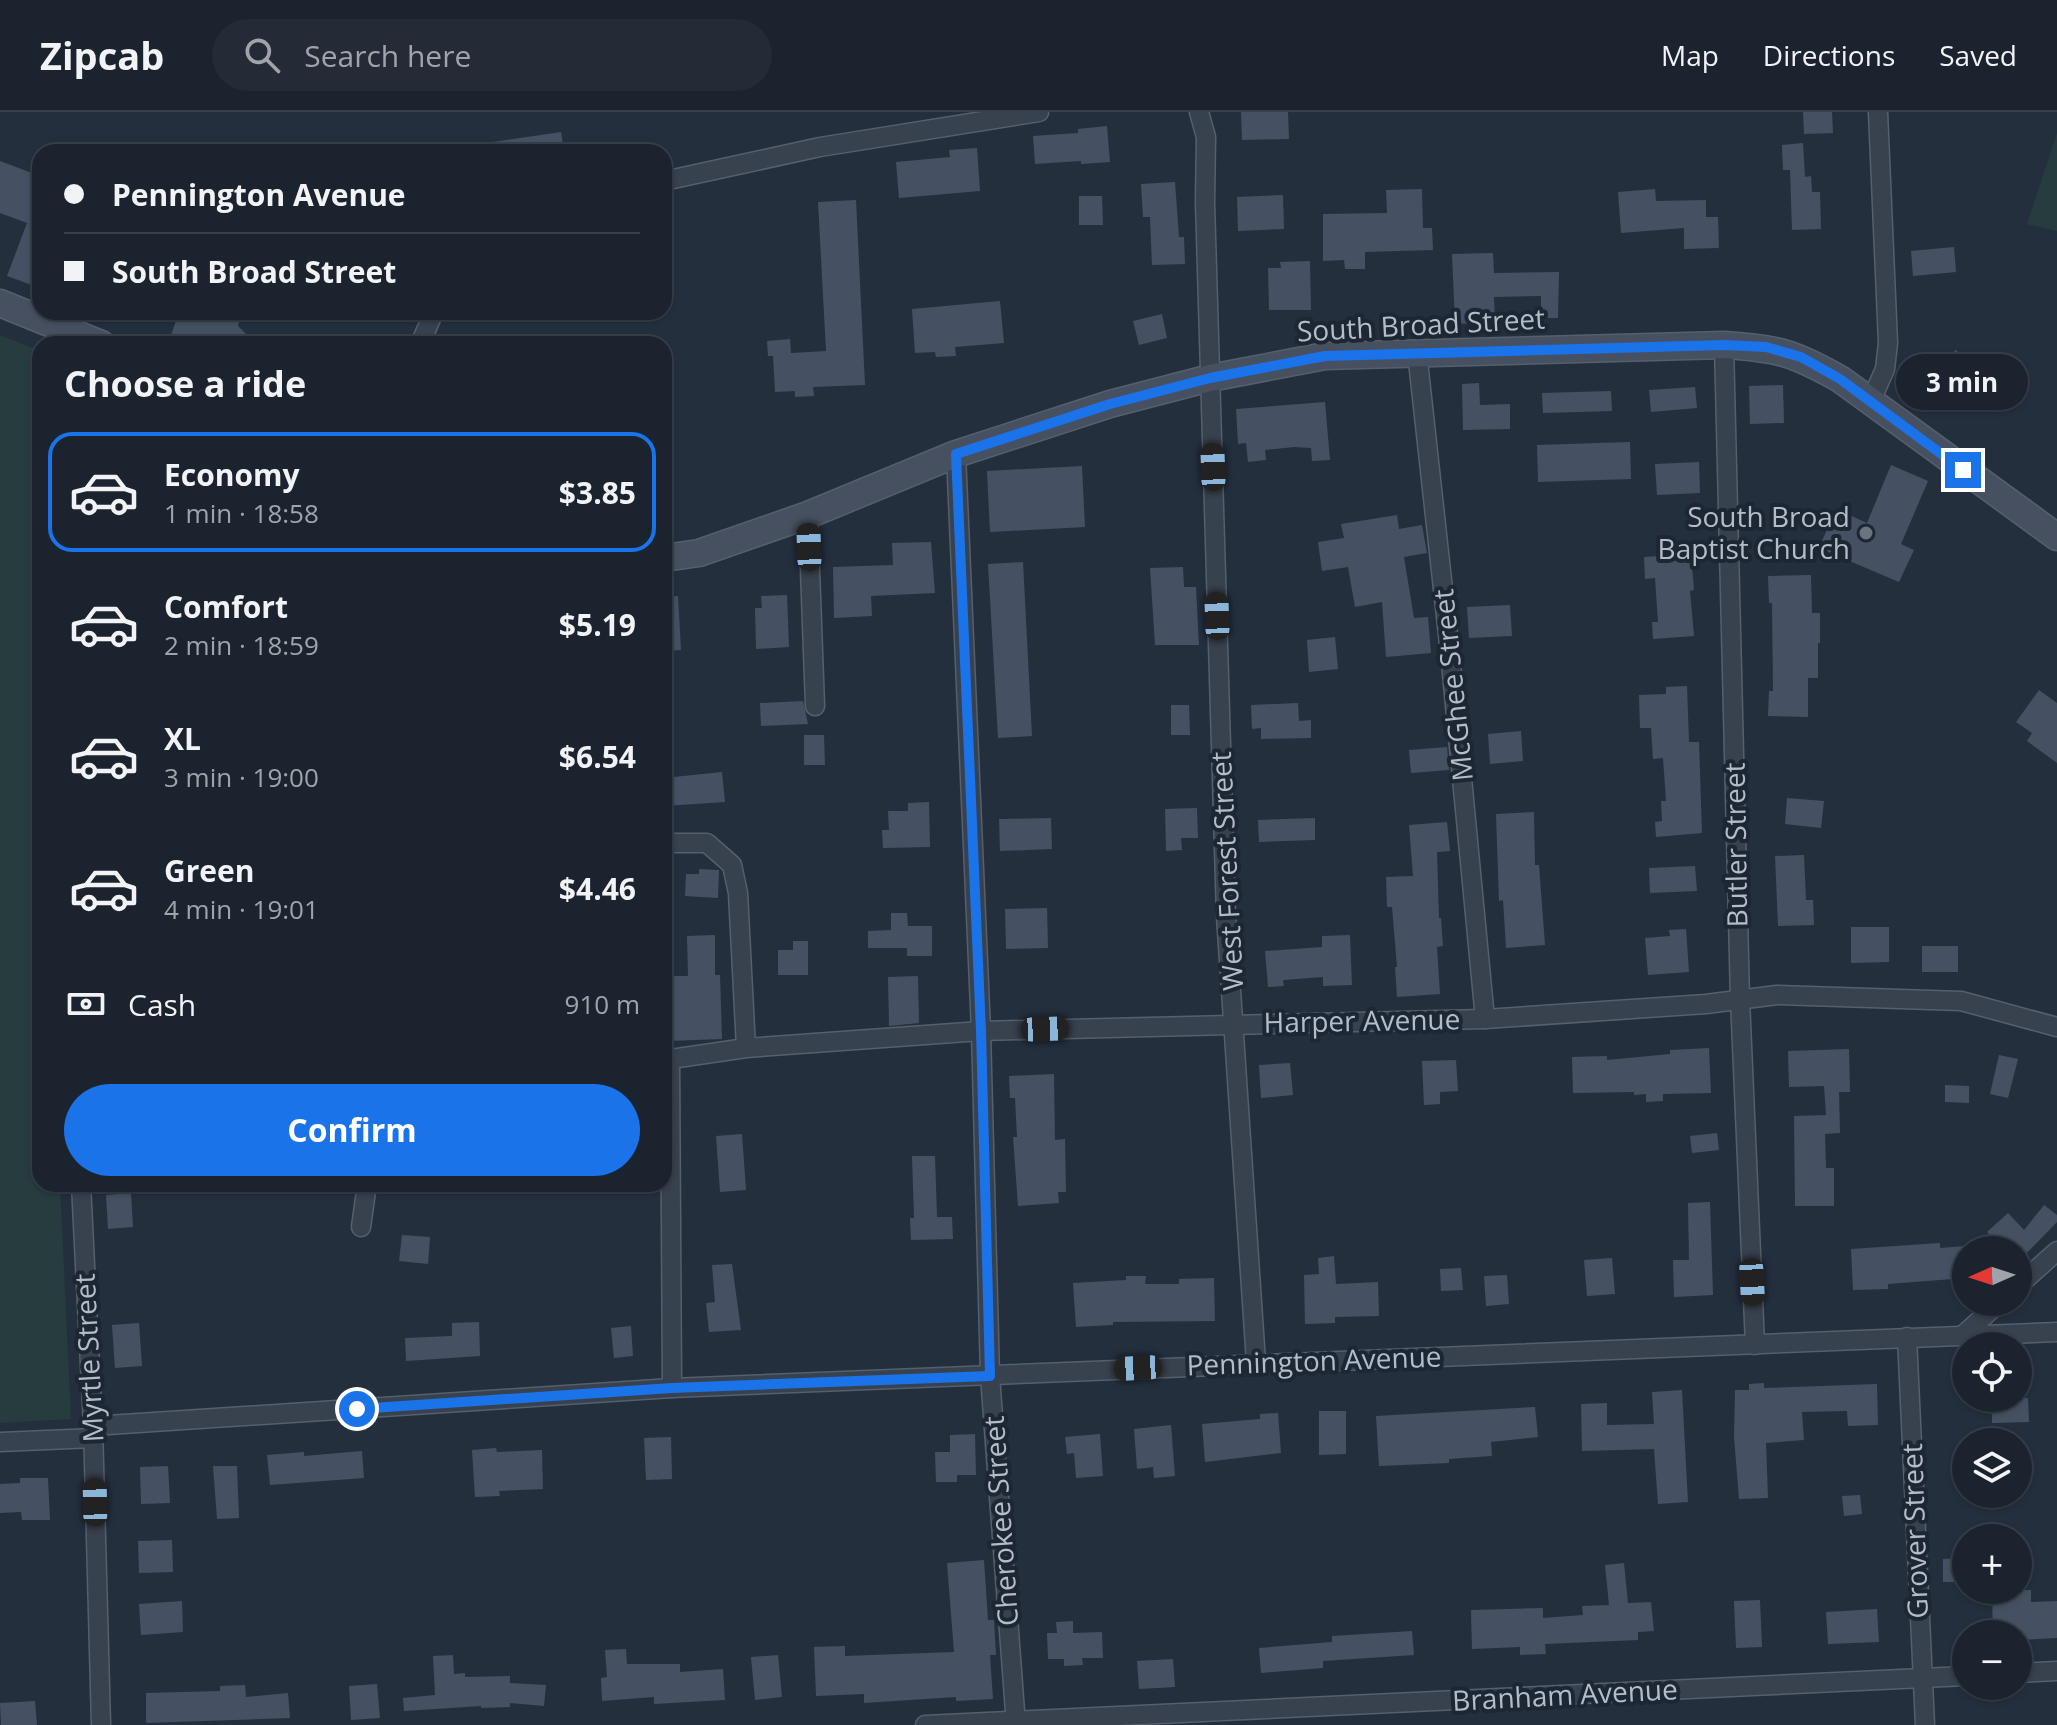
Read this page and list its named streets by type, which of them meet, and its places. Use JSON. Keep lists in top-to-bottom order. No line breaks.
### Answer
{"streets":{"main road":["South Broad Street"],"street":["McGhee Street","Butler Street","West Forest Street","Harper Avenue","Myrtle Street","Pennington Avenue","Cherokee Street","Grover Street","Branham Avenue"]},"crossings":[["South Broad Street","McGhee Street"],["South Broad Street","Butler Street"],["South Broad Street","West Forest Street"],["South Broad Street","Cherokee Street"],["McGhee Street","Harper Avenue"],["Butler Street","Harper Avenue"],["Butler Street","Pennington Avenue"],["West Forest Street","Harper Avenue"],["West Forest Street","Pennington Avenue"],["Harper Avenue","Cherokee Street"],["Myrtle Street","Pennington Avenue"],["Pennington Avenue","Cherokee Street"],["Pennington Avenue","Grover Street"],["Cherokee Street","Branham Avenue"],["Grover Street","Branham Avenue"]],"places":["South Broad Baptist Church"],"north":"left","page":{"header":"Zipcab","search":"Search here","nav":["Map","Directions","Saved"],"banner":["Pennington Avenue","South Broad Street"],"heading":"Choose a ride","bubble":"3 min","list":[{"name":"Economy","note":"1 min · 18:58","value":"$3.85"},{"name":"Comfort","note":"2 min · 18:59","value":"$5.19"},{"name":"XL","note":"3 min · 19:00","value":"$6.54"},{"name":"Green","note":"4 min · 19:01","value":"$4.46"}],"pay":["Cash","910 m"],"buttons":"Confirm","map_buttons":["+","−"]}}
